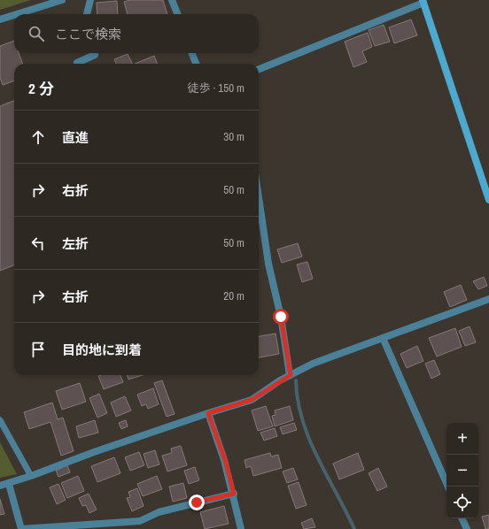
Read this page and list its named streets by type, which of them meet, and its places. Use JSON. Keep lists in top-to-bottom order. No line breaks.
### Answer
{"page":{"search":"ここで検索","heading":["2 分","徒歩 · 150 m"],"list":[["直進","30 m"],["右折","50 m"],["左折","50 m"],["右折","20 m"],"目的地に到着"],"map_buttons":["+","−"]}}
